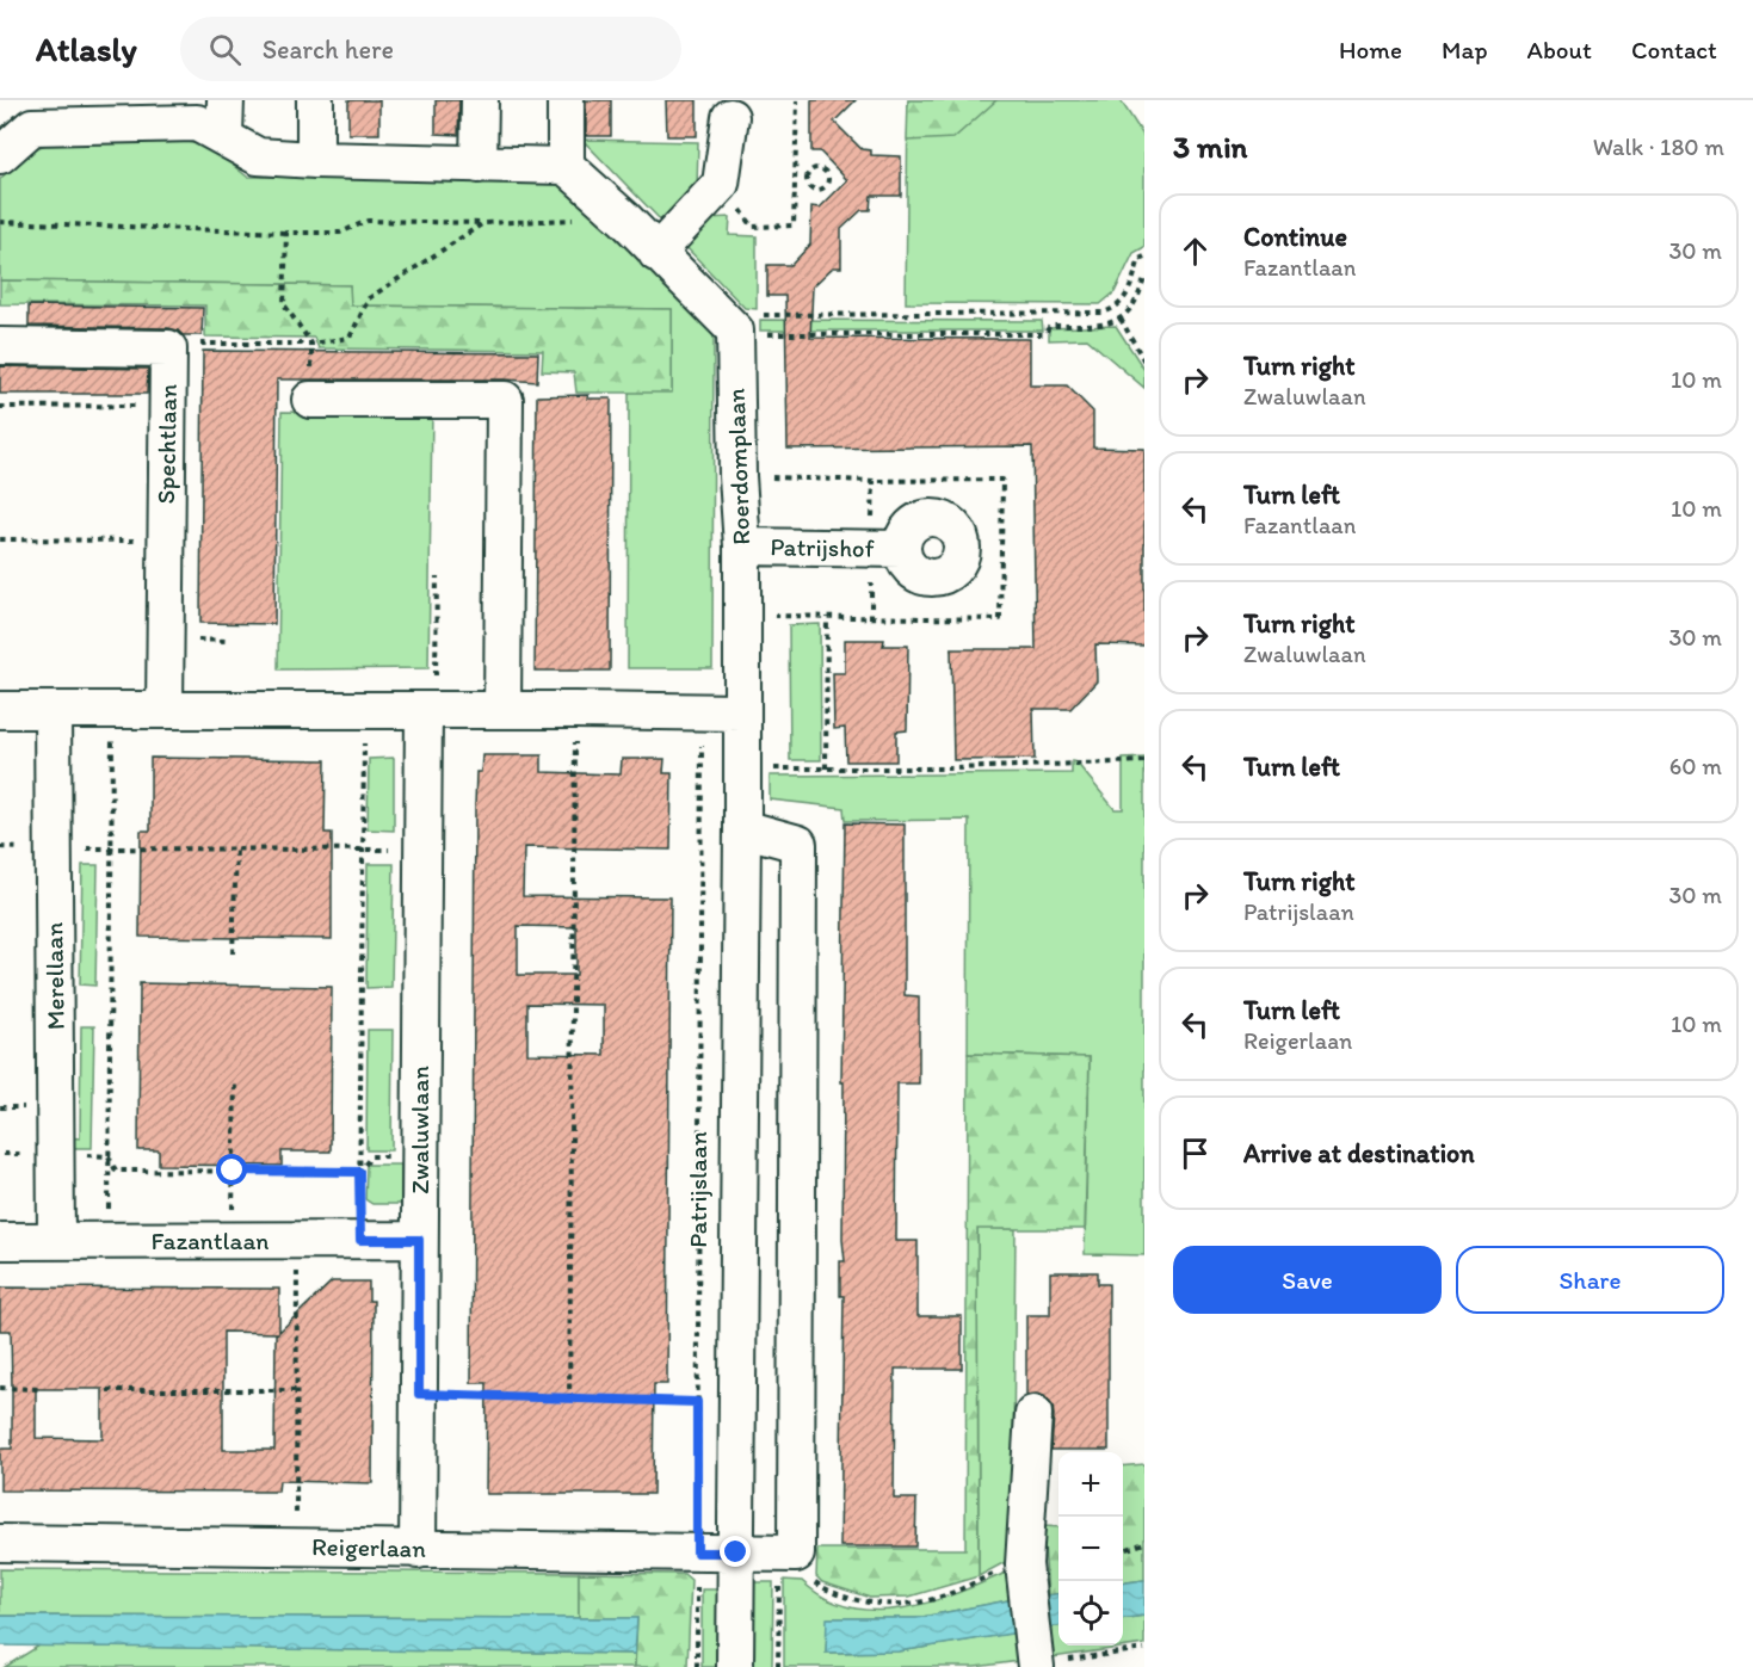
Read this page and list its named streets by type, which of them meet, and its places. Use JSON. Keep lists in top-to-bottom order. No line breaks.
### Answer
{"streets":{"street":["Spechtlaan","Roerdomplaan","Patrijshof","Merellaan","Zwaluwlaan","Patrijslaan","Fazantlaan","Reigerlaan"]},"crossings":[["Roerdomplaan","Patrijshof"],["Roerdomplaan","Patrijslaan"],["Merellaan","Fazantlaan"],["Zwaluwlaan","Fazantlaan"],["Zwaluwlaan","Reigerlaan"],["Patrijslaan","Reigerlaan"]],"page":{"header":"Atlasly","search":"Search here","nav":["Home","Map","About","Contact"],"heading":["3 min","Walk · 180 m"],"list":[["Continue","Fazantlaan","30 m"],["Turn right","Zwaluwlaan","10 m"],["Turn left","Fazantlaan","10 m"],["Turn right","Zwaluwlaan","30 m"],["Turn left","60 m"],["Turn right","Patrijslaan","30 m"],["Turn left","Reigerlaan","10 m"],"Arrive at destination"],"buttons":["Save","Share"],"map_buttons":["+","−"]}}
